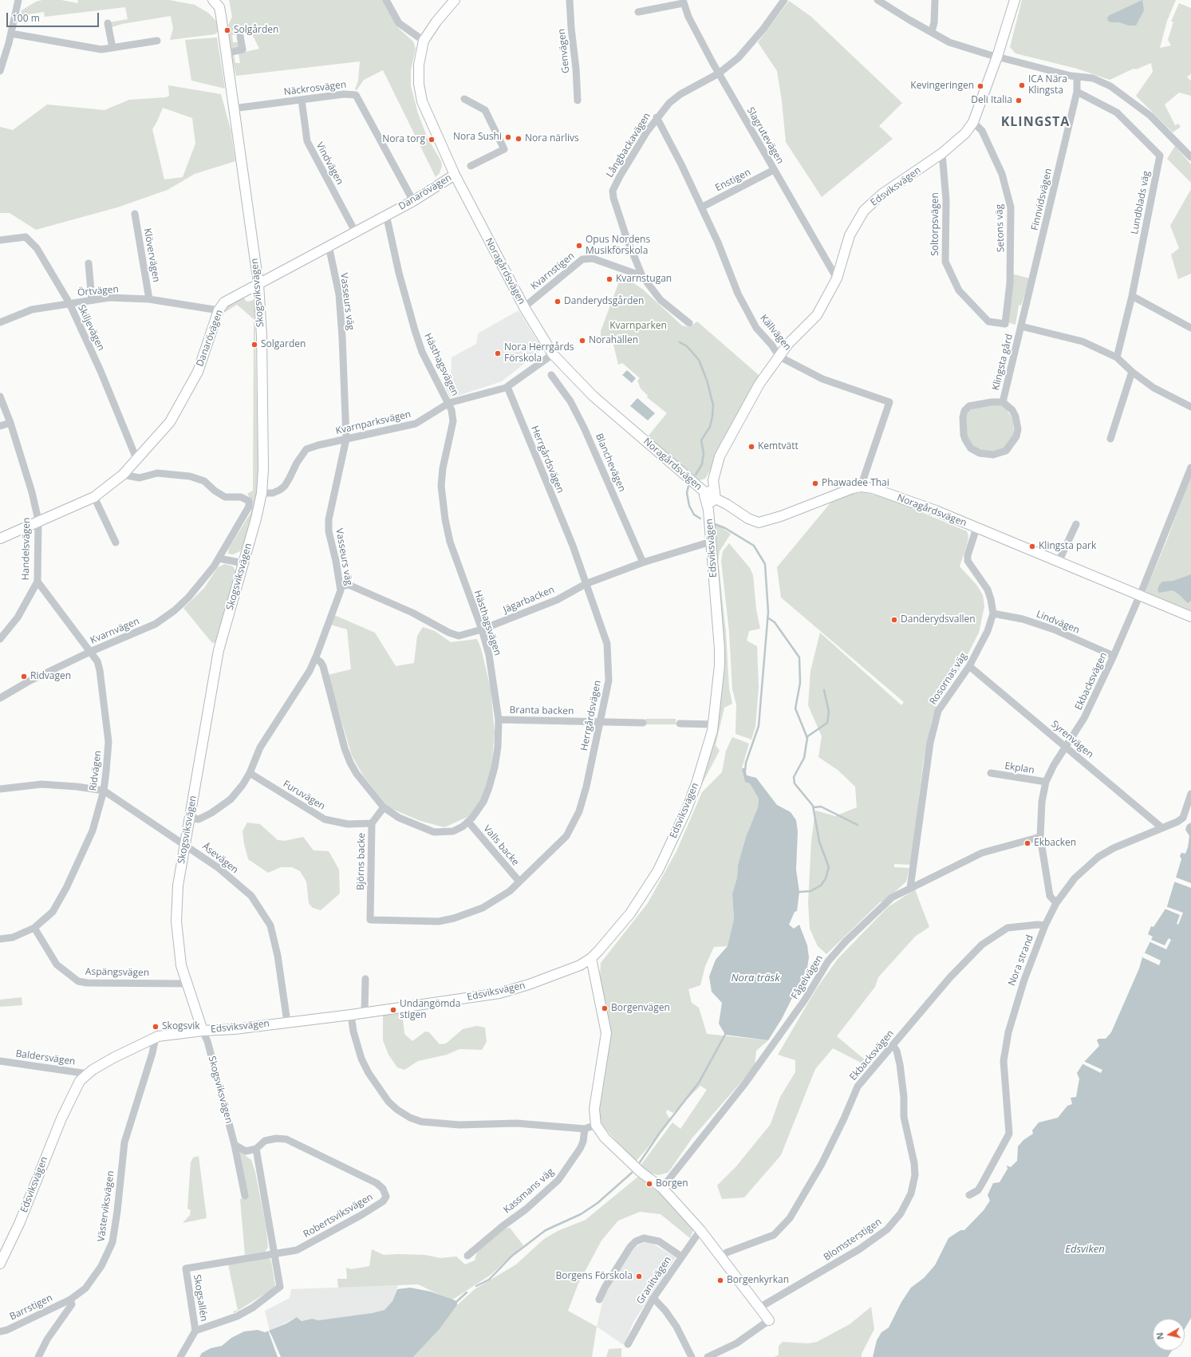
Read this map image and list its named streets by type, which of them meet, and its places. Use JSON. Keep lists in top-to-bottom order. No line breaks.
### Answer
{"streets":{"street":["Genvägen","Näckrosvägen","Slagrutevägen","Långbackavägen","Vindvägen","Enstigen","Edsviksvägen","Danarövägen","Finnvidsvägen","Lundblads väg","Soltorpsvägen","Setons väg","Klövervägen","Noragårdsvägen","Kvarnstigen","Örtvägen","Skogsviksvägen","Vasseurs väg","Skiljevägen","Källvägen","Klingsta gård","Hästhagsvägen","Kvarnparksvägen","Herrgårdsvägen","Blanchevägen","Handelsvägen","Jägarbacken","Lindvägen","Kvarnvägen","Rosornas väg","Ekbacksvägen","Branta backen","Syrenvägen","Ekplan","Ridvägen","Furuvägen","Valls backe","Åsevägen","Björns backe","Nora strand","Aspängsvägen","Fågelvägen","Baldersvägen","Kassmans väg","Västerviksvägen","Robertsviksvägen","Blomsterstigen","Granitvägen","Skogsallén","Barrstigen"]},"crossings":[["Näckrosvägen","Vindvägen"],["Näckrosvägen","Danarövägen"],["Näckrosvägen","Skogsviksvägen"],["Slagrutevägen","Långbackavägen"],["Slagrutevägen","Enstigen"],["Slagrutevägen","Edsviksvägen"],["Långbackavägen","Kvarnstigen"],["Långbackavägen","Källvägen"],["Vindvägen","Danarövägen"],["Enstigen","Källvägen"],["Edsviksvägen","Soltorpsvägen"],["Edsviksvägen","Setons väg"],["Edsviksvägen","Noragårdsvägen"],["Edsviksvägen","Skogsviksvägen"],["Edsviksvägen","Källvägen"],["Edsviksvägen","Jägarbacken"],["Edsviksvägen","Åsevägen"],["Edsviksvägen","Baldersvägen"],["Edsviksvägen","Västerviksvägen"],["Danarövägen","Noragårdsvägen"],["Danarövägen","Örtvägen"],["Danarövägen","Skogsviksvägen"],["Danarövägen","Vasseurs väg"],["Danarövägen","Skiljevägen"],["Danarövägen","Hästhagsvägen"],["Danarövägen","Handelsvägen"],["Danarövägen","Kvarnvägen"],["Finnvidsvägen","Lundblads väg"],["Finnvidsvägen","Klingsta gård"],["Soltorpsvägen","Setons väg"],["Klövervägen","Örtvägen"],["Noragårdsvägen","Kvarnstigen"],["Noragårdsvägen","Källvägen"],["Noragårdsvägen","Kvarnparksvägen"],["Noragårdsvägen","Rosornas väg"],["Noragårdsvägen","Ekbacksvägen"],["Örtvägen","Skiljevägen"],["Skogsviksvägen","Vasseurs väg"],["Skogsviksvägen","Kvarnparksvägen"],["Skogsviksvägen","Åsevägen"],["Skogsviksvägen","Aspängsvägen"],["Vasseurs väg","Hästhagsvägen"],["Vasseurs väg","Kvarnparksvägen"],["Vasseurs väg","Jägarbacken"],["Vasseurs väg","Furuvägen"],["Hästhagsvägen","Kvarnparksvägen"],["Hästhagsvägen","Jägarbacken"],["Hästhagsvägen","Branta backen"],["Hästhagsvägen","Valls backe"],["Hästhagsvägen","Björns backe"],["Kvarnparksvägen","Herrgårdsvägen"],["Herrgårdsvägen","Jägarbacken"],["Herrgårdsvägen","Branta backen"],["Herrgårdsvägen","Valls backe"],["Herrgårdsvägen","Björns backe"],["Blanchevägen","Jägarbacken"],["Handelsvägen","Ridvägen"],["Lindvägen","Rosornas väg"],["Lindvägen","Ekbacksvägen"],["Kvarnvägen","Ridvägen"],["Rosornas väg","Syrenvägen"],["Rosornas väg","Fågelvägen"],["Ekbacksvägen","Syrenvägen"],["Ekbacksvägen","Ekplan"],["Ekbacksvägen","Nora strand"],["Ekbacksvägen","Fågelvägen"],["Ekbacksvägen","Blomsterstigen"],["Syrenvägen","Nora strand"],["Ridvägen","Åsevägen"],["Ridvägen","Aspängsvägen"],["Furuvägen","Björns backe"],["Västerviksvägen","Barrstigen"],["Robertsviksvägen","Skogsallén"]],"districts":["KLINGSTA"],"water":["Nora träsk","Edsviken"],"parks":["Kvarnparken"],"places":["Solgården","ICA Nära Klingsta","Kevingeringen","Deli Italia","Nora Sushi","Nora närlivs","Nora torg","Opus Nordens Musikförskola","Kvarnstugan","Danderydsgården","Norahällen","Solgarden","Nora Herrgårds Förskola","Kemtvätt","Phawadee Thai","Klingsta park","Danderydsvallen","Ridvagen","Ekbacken","Borgenvägen","Undangömda stigen","Skogsvik","Borgen","Borgens Förskola","Borgenkyrkan"],"scale_bar":"100 m","north":"left"}
